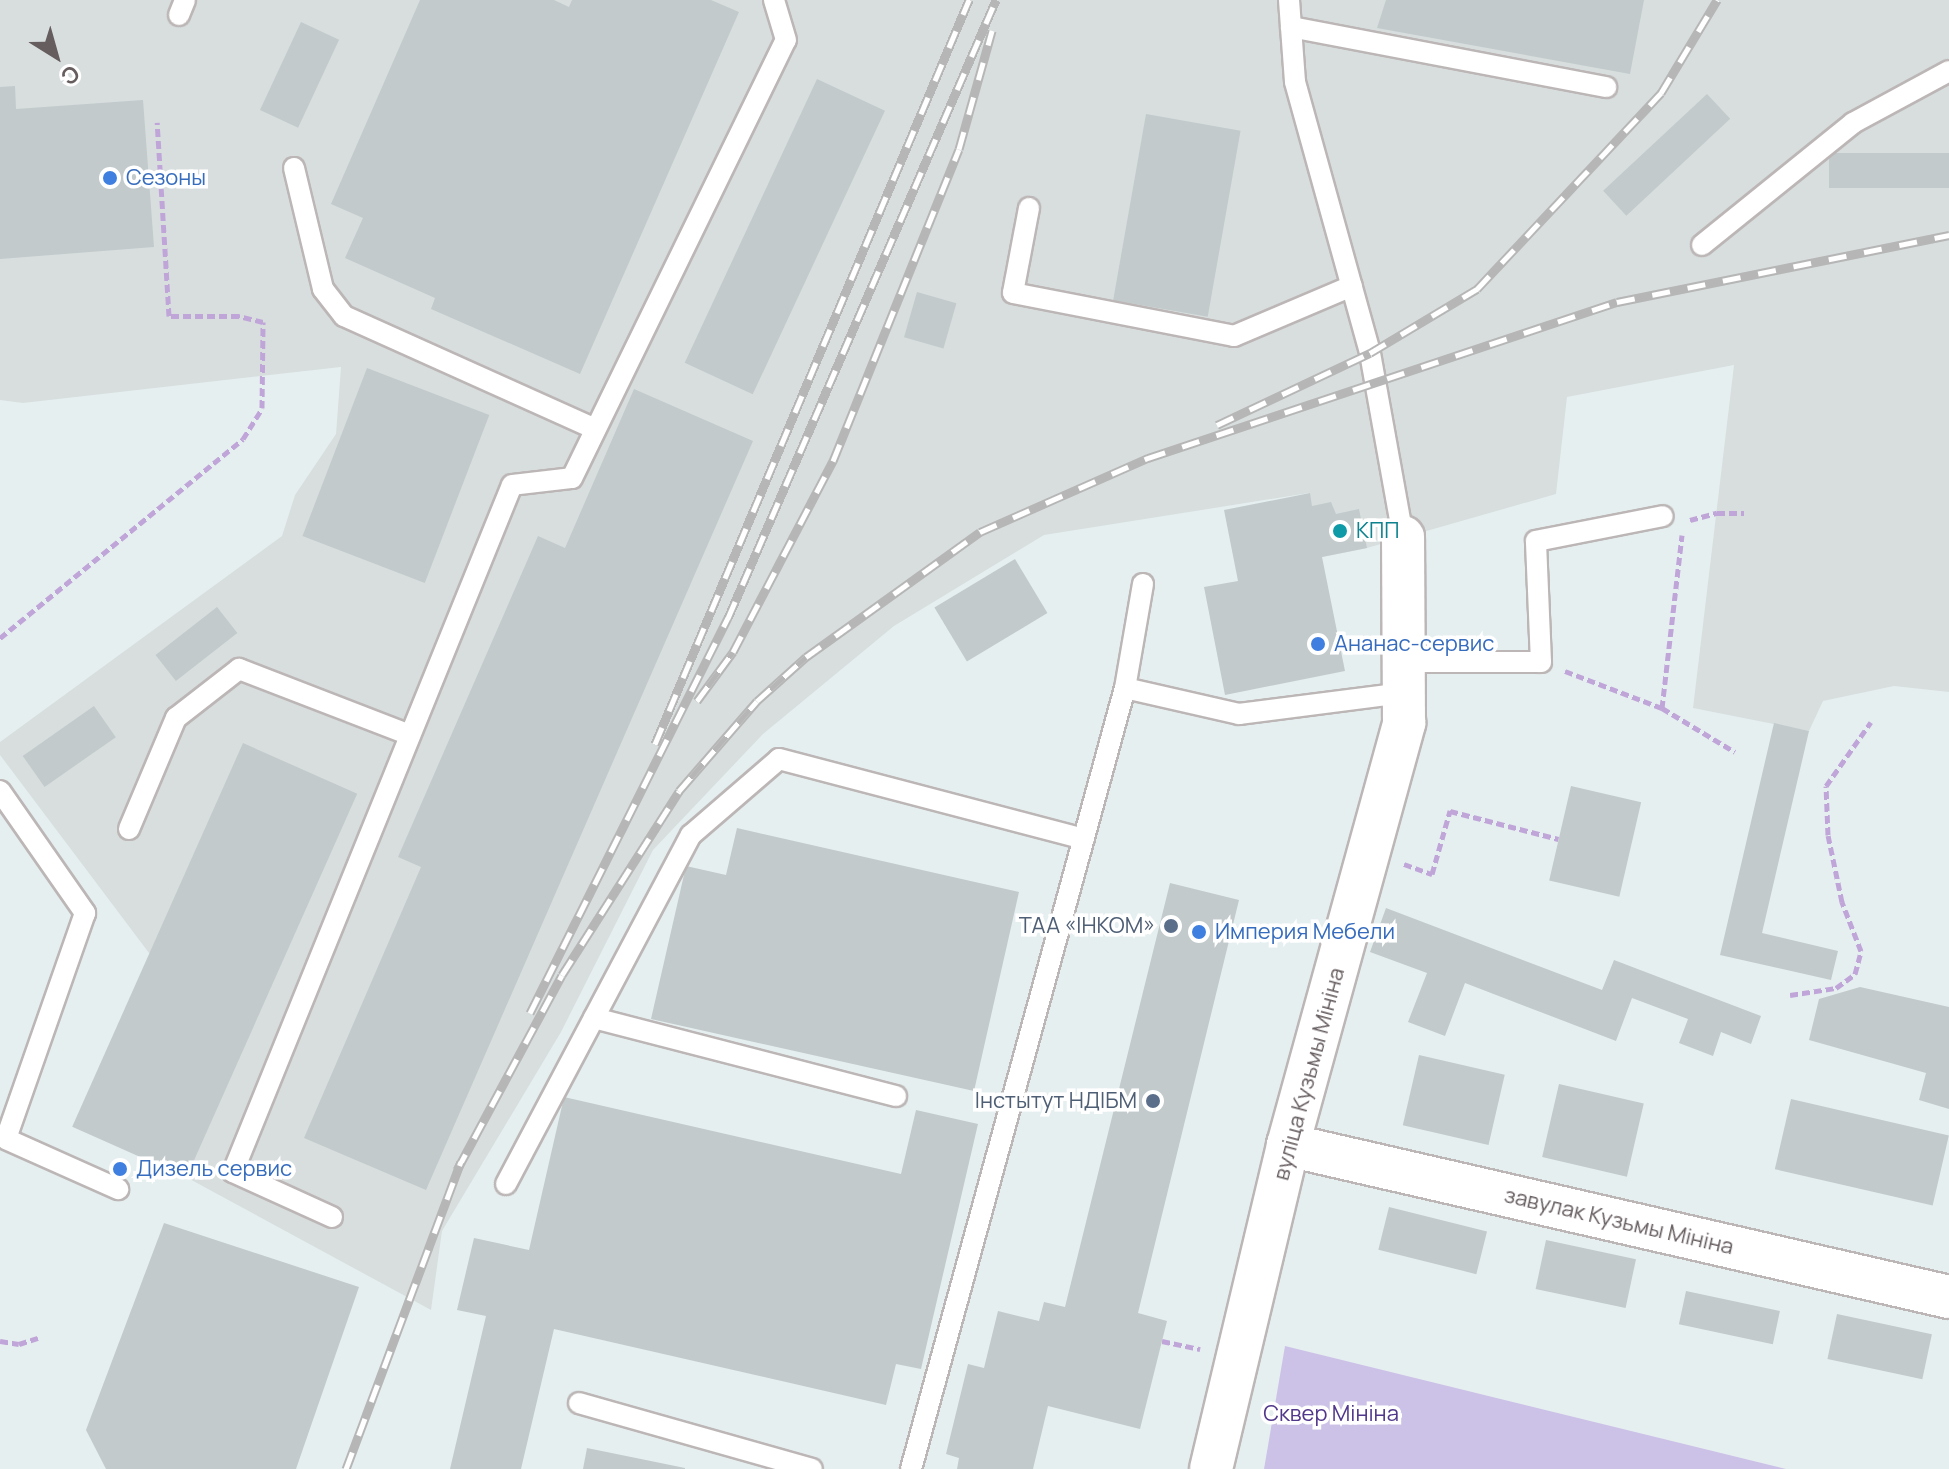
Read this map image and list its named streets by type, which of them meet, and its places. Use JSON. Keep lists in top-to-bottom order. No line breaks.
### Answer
{"streets":{"street":["вуліца Кузьмы Мініна","завулак Кузьмы Мініна"]},"crossings":[["вуліца Кузьмы Мініна","завулак Кузьмы Мініна"]],"parks":["Сквер Мініна"],"places":["Сезоны","КПП","Ананас-сервис","ТАА «ІНКОМ»","Империя Мебели","Інстытут НДІБМ","Дизель сервис"],"north":"bottom right"}
